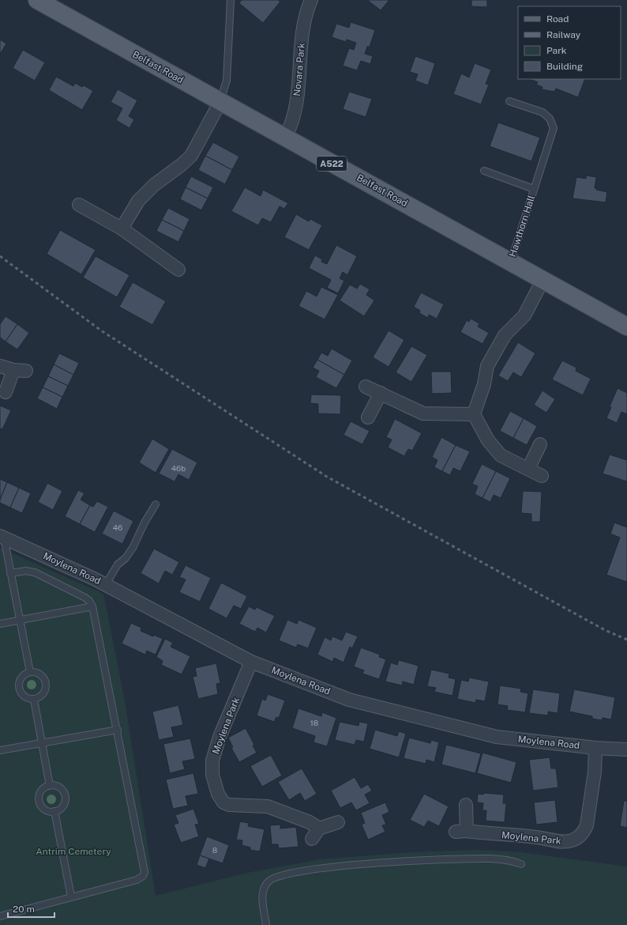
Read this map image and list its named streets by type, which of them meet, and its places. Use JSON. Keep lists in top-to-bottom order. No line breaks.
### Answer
{"streets":{"main road":["Belfast Road","A522"],"street":["Novara Park","Moylena Road","Moylena Park"],"lane":["Hawthorn Hall"]},"crossings":[["Belfast Road","Novara Park"],["Belfast Road","Hawthorn Hall"],["Moylena Road","Moylena Park"]],"parks":["Antrim Cemetery"],"house_numbers":["46b","46","18","8"],"legend":["Road","Railway","Park","Building"],"scale_bar":"20 m"}
